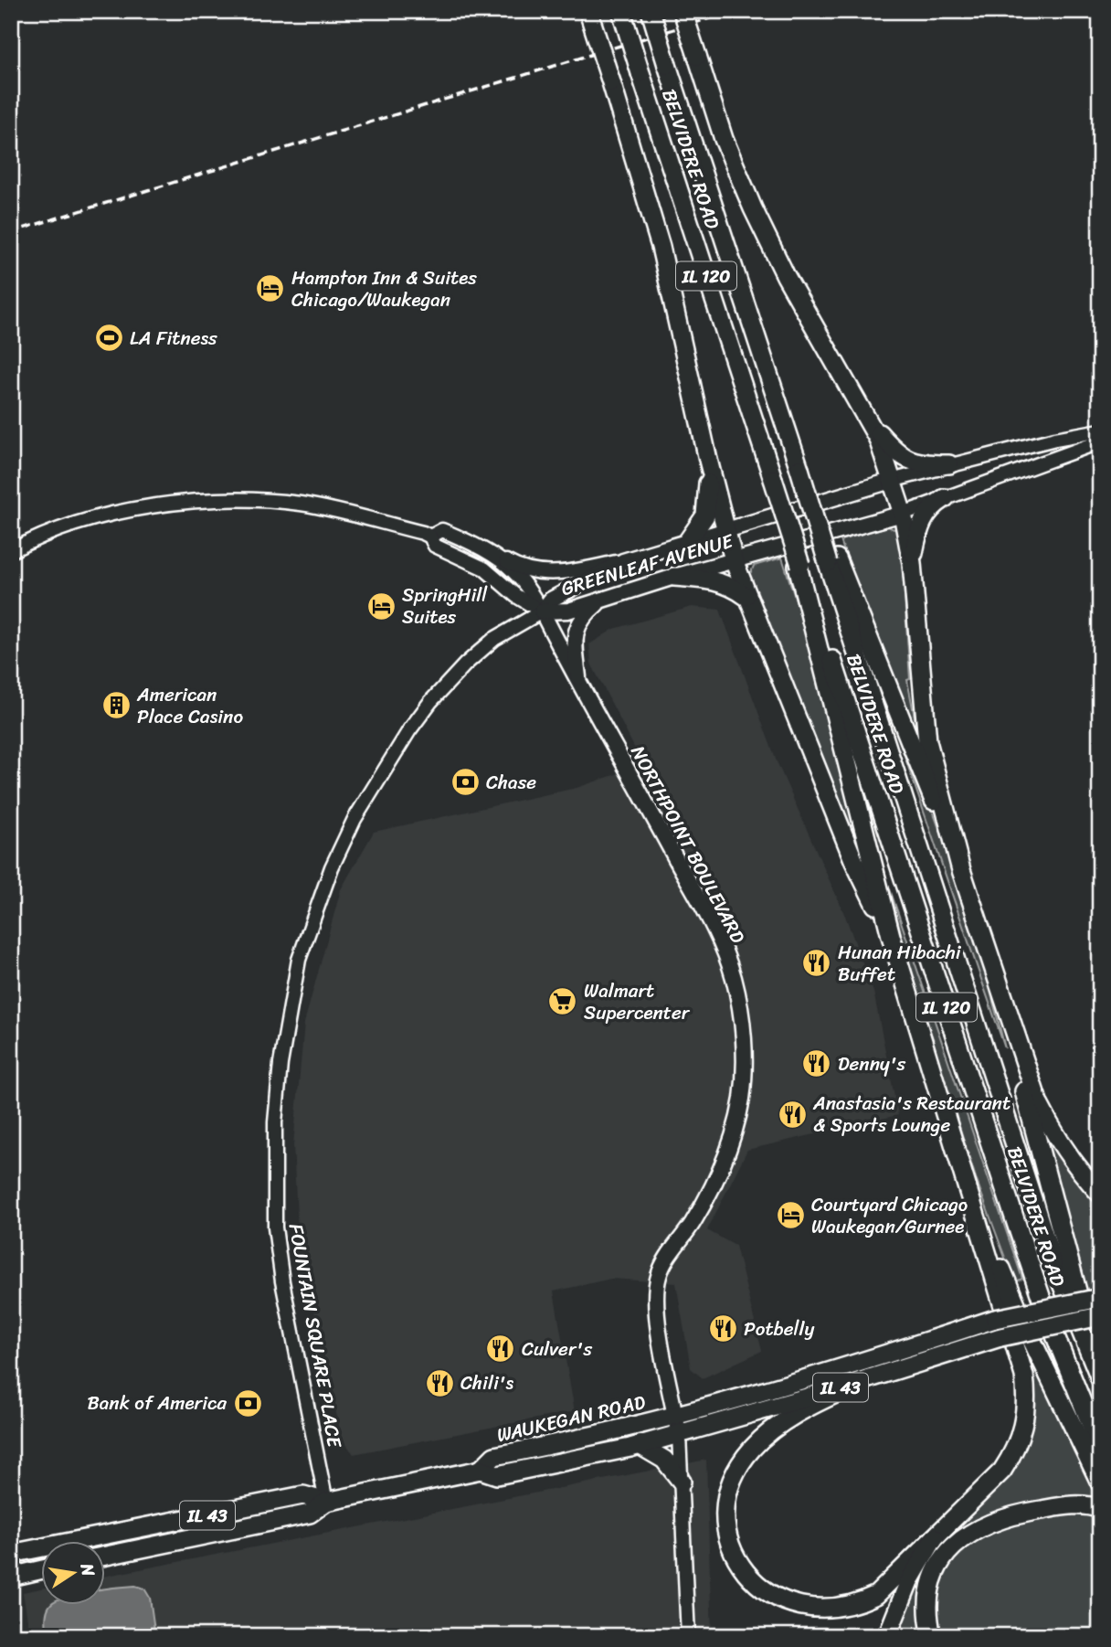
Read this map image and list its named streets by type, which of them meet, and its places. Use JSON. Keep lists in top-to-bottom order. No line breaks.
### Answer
{"streets":{"main road":["BELVIDERE ROAD","IL 120","GREENLEAF AVENUE","NORTHPOINT BOULEVARD","IL 43","WAUKEGAN ROAD"],"street":["FOUNTAIN SQUARE PLACE"]},"crossings":[["GREENLEAF AVENUE","NORTHPOINT BOULEVARD"],["GREENLEAF AVENUE","FOUNTAIN SQUARE PLACE"],["NORTHPOINT BOULEVARD","FOUNTAIN SQUARE PLACE"],["NORTHPOINT BOULEVARD","IL 43"],["NORTHPOINT BOULEVARD","WAUKEGAN ROAD"],["FOUNTAIN SQUARE PLACE","WAUKEGAN ROAD"],["IL 43","WAUKEGAN ROAD"]],"places":{"hotel":["Hampton Inn & Suites Chicago/Waukegan","SpringHill Suites","Courtyard Chicago Waukegan/Gurnee"],"sports":["LA Fitness"],"building":["American Place Casino"],"bank":["Chase","Bank of America"],"restaurant":["Hunan Hibachi Buffet","Denny's","Anastasia's Restaurant & Sports Lounge","Potbelly","Culver's","Chili's"],"supermarket":["Walmart Supercenter"]},"north":"right"}
